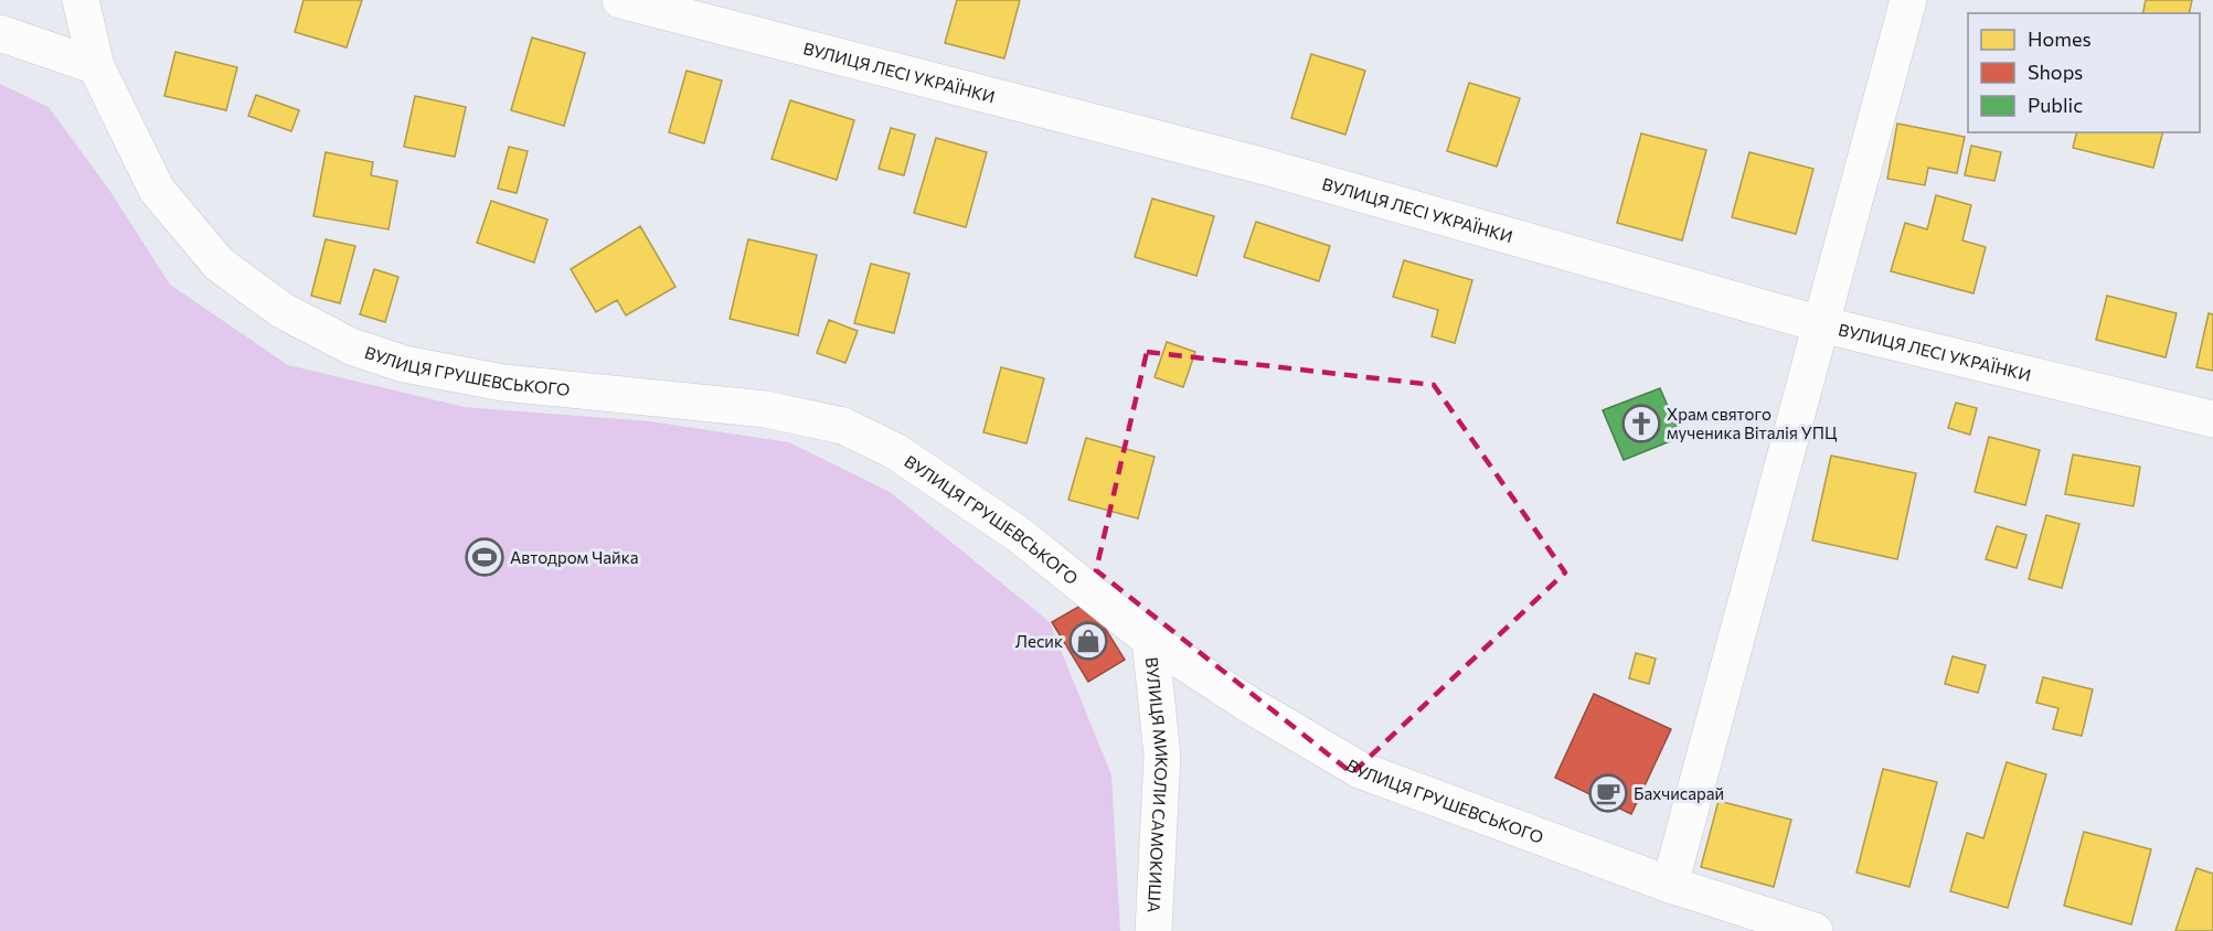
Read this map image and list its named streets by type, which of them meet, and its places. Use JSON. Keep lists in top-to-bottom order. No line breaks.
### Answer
{"streets":{"street":["ВУЛИЦЯ ЛЕСІ УКРАЇНКИ","ВУЛИЦЯ ГРУШЕВСЬКОГО","ВУЛИЦЯ МИКОЛИ САМОКИША"]},"crossings":[["ВУЛИЦЯ ГРУШЕВСЬКОГО","ВУЛИЦЯ МИКОЛИ САМОКИША"]],"places":{"church":["Храм святого мученика Віталія УПЦ"],"sports":["Автодром Чайка"],"shop":["Лесик"],"cafe":["Бахчисарай"]},"legend":["Homes","Shops","Public"]}
